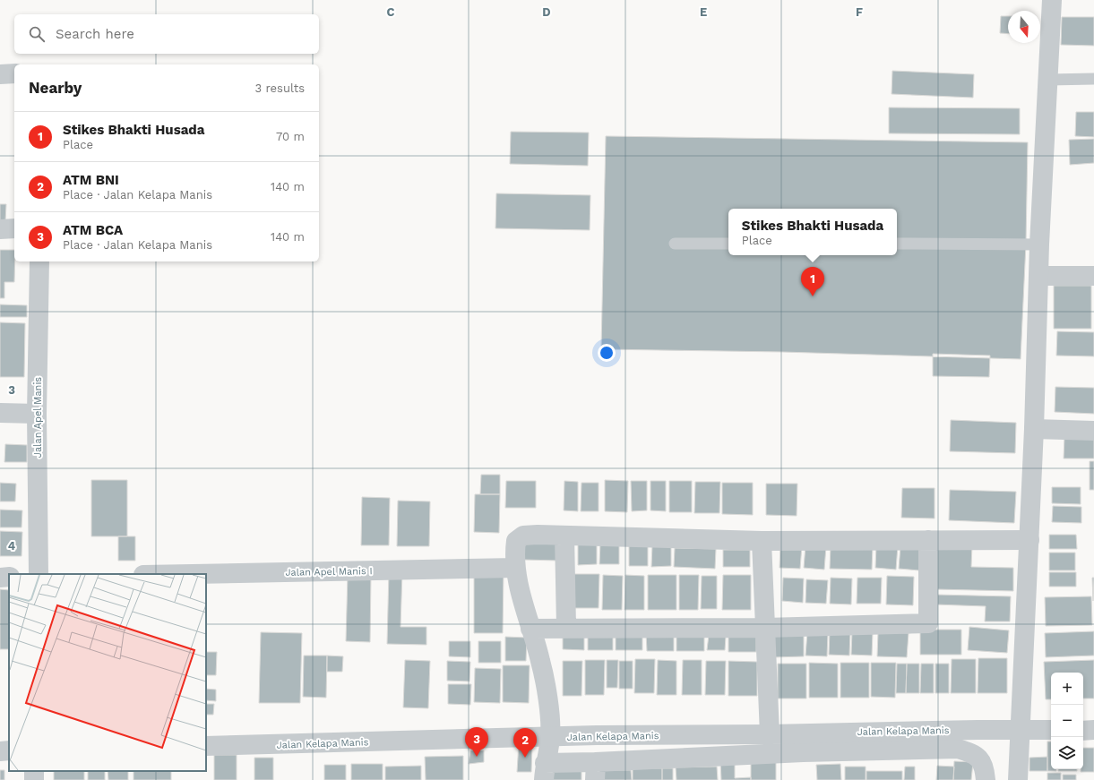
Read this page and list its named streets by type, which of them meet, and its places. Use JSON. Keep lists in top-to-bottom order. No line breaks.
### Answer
{"streets":{"street":["Jalan Apel Manis","Jalan Apel Manis I","Jalan Kelapa Manis"]},"north":"bottom","page":{"search":"Search here","heading":["Nearby","3 results"],"list":[{"mark":"1","name":"Stikes Bhakti Husada","note":"Place","value":"70 m"},{"mark":"2","name":"ATM BNI","note":"Place · Jalan Kelapa Manis","value":"140 m"},{"mark":"3","name":"ATM BCA","note":"Place · Jalan Kelapa Manis","value":"140 m"}],"popup":["Stikes Bhakti Husada","Place"],"pins":["1","3","2"],"map_buttons":["+","−"]},"grid":{"columns":["C","D","E","F"],"rows":["3","4"]}}
